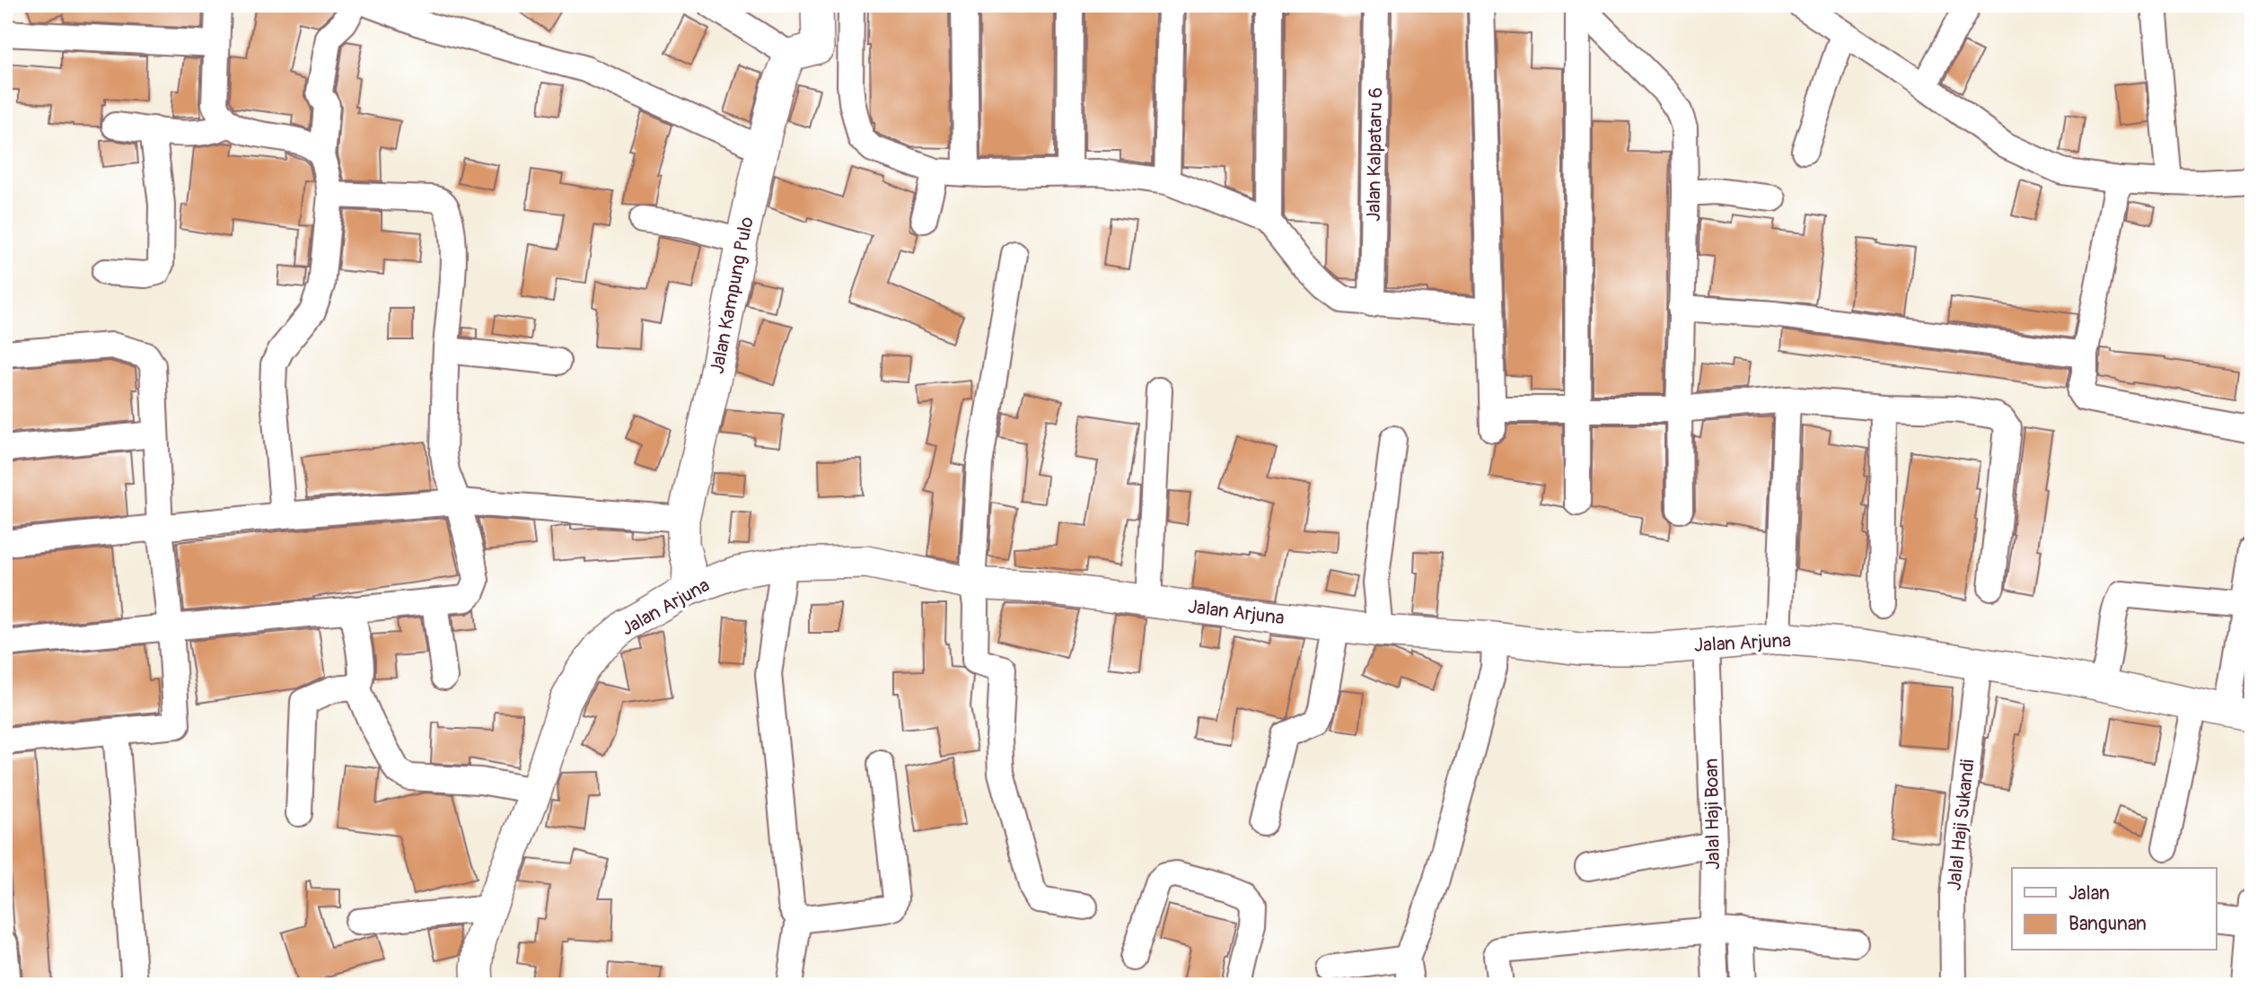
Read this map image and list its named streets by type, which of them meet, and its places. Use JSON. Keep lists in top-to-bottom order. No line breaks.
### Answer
{"streets":{"street":["Jalan Kalpataru 6","Jalan Kampung Pulo","Jalan Arjuna","Jalal Haji Boan","Jalal Haji Sukandi"]},"crossings":[["Jalan Kampung Pulo","Jalan Arjuna"],["Jalan Arjuna","Jalal Haji Boan"],["Jalan Arjuna","Jalal Haji Sukandi"]],"legend":["Jalan","Bangunan"]}
